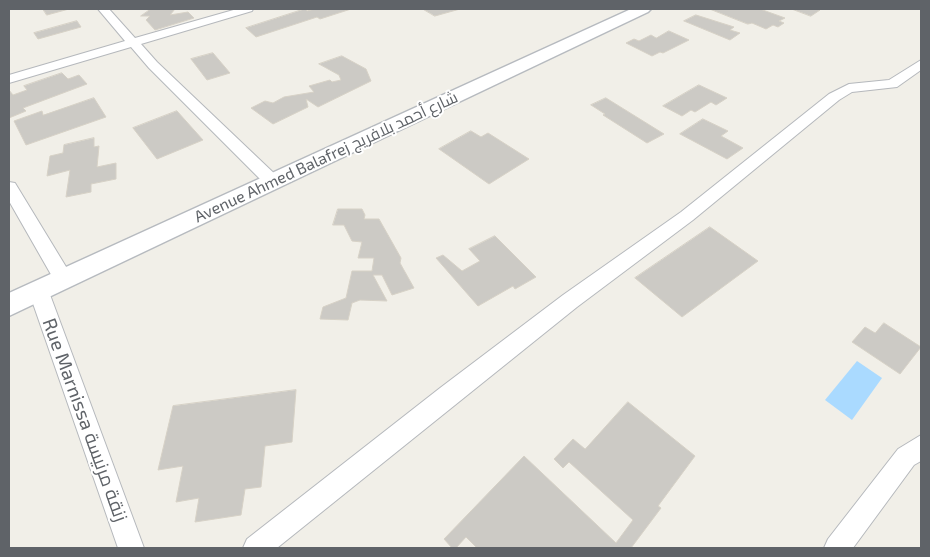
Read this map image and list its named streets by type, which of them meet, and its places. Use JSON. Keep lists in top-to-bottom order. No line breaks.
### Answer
{"streets":{"main road":["Avenue Ahmed Balafrej شارع أحمد بلافريج"],"street":["Rue Marnissa زنقة مرنيسة"]},"crossings":[["Avenue Ahmed Balafrej شارع أحمد بلافريج","Rue Marnissa زنقة مرنيسة"]]}
